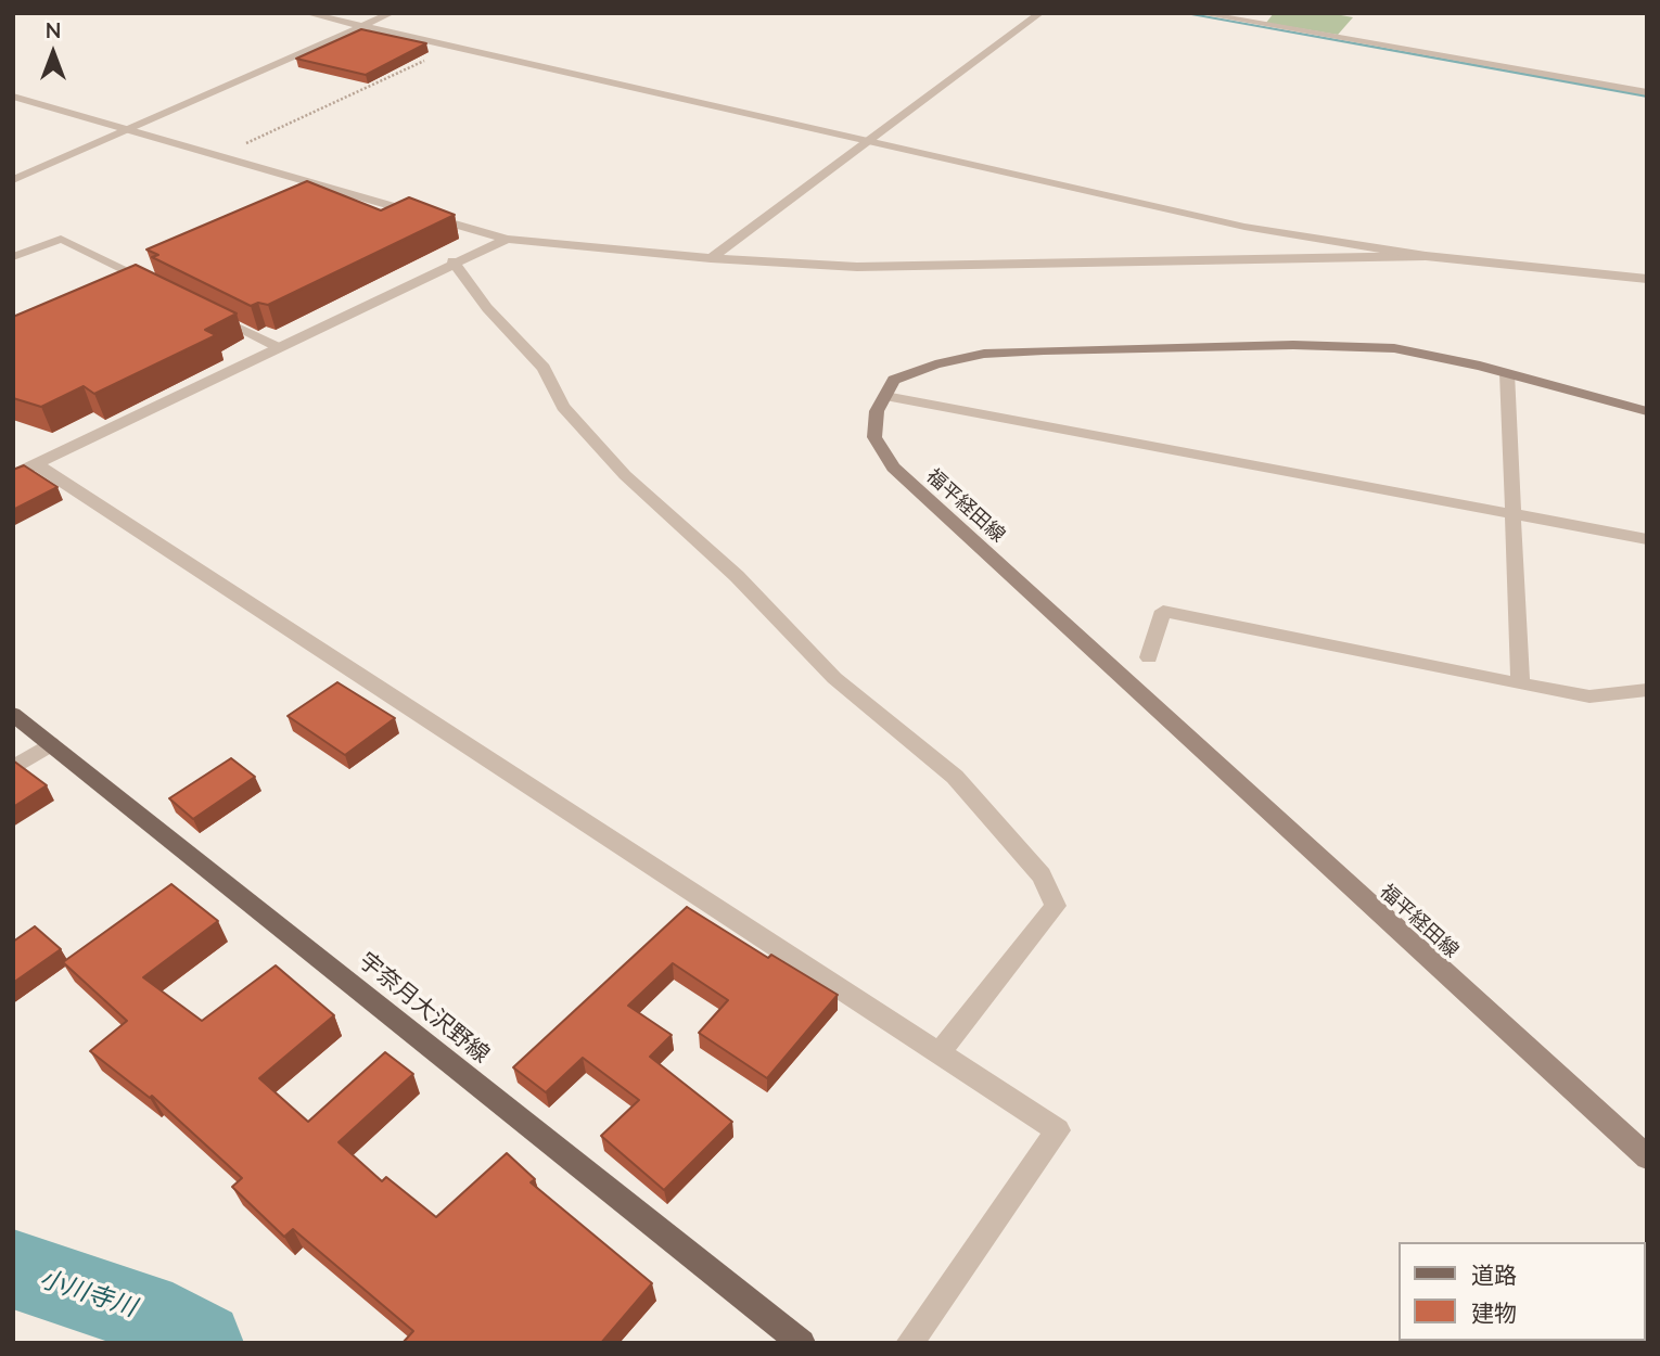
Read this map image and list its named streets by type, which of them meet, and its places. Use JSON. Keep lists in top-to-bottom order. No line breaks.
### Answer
{"streets":{"main road":["福平経田線","宇奈月大沢野線"]},"water":["小川寺川"],"legend":["道路","建物"],"north":"top"}
